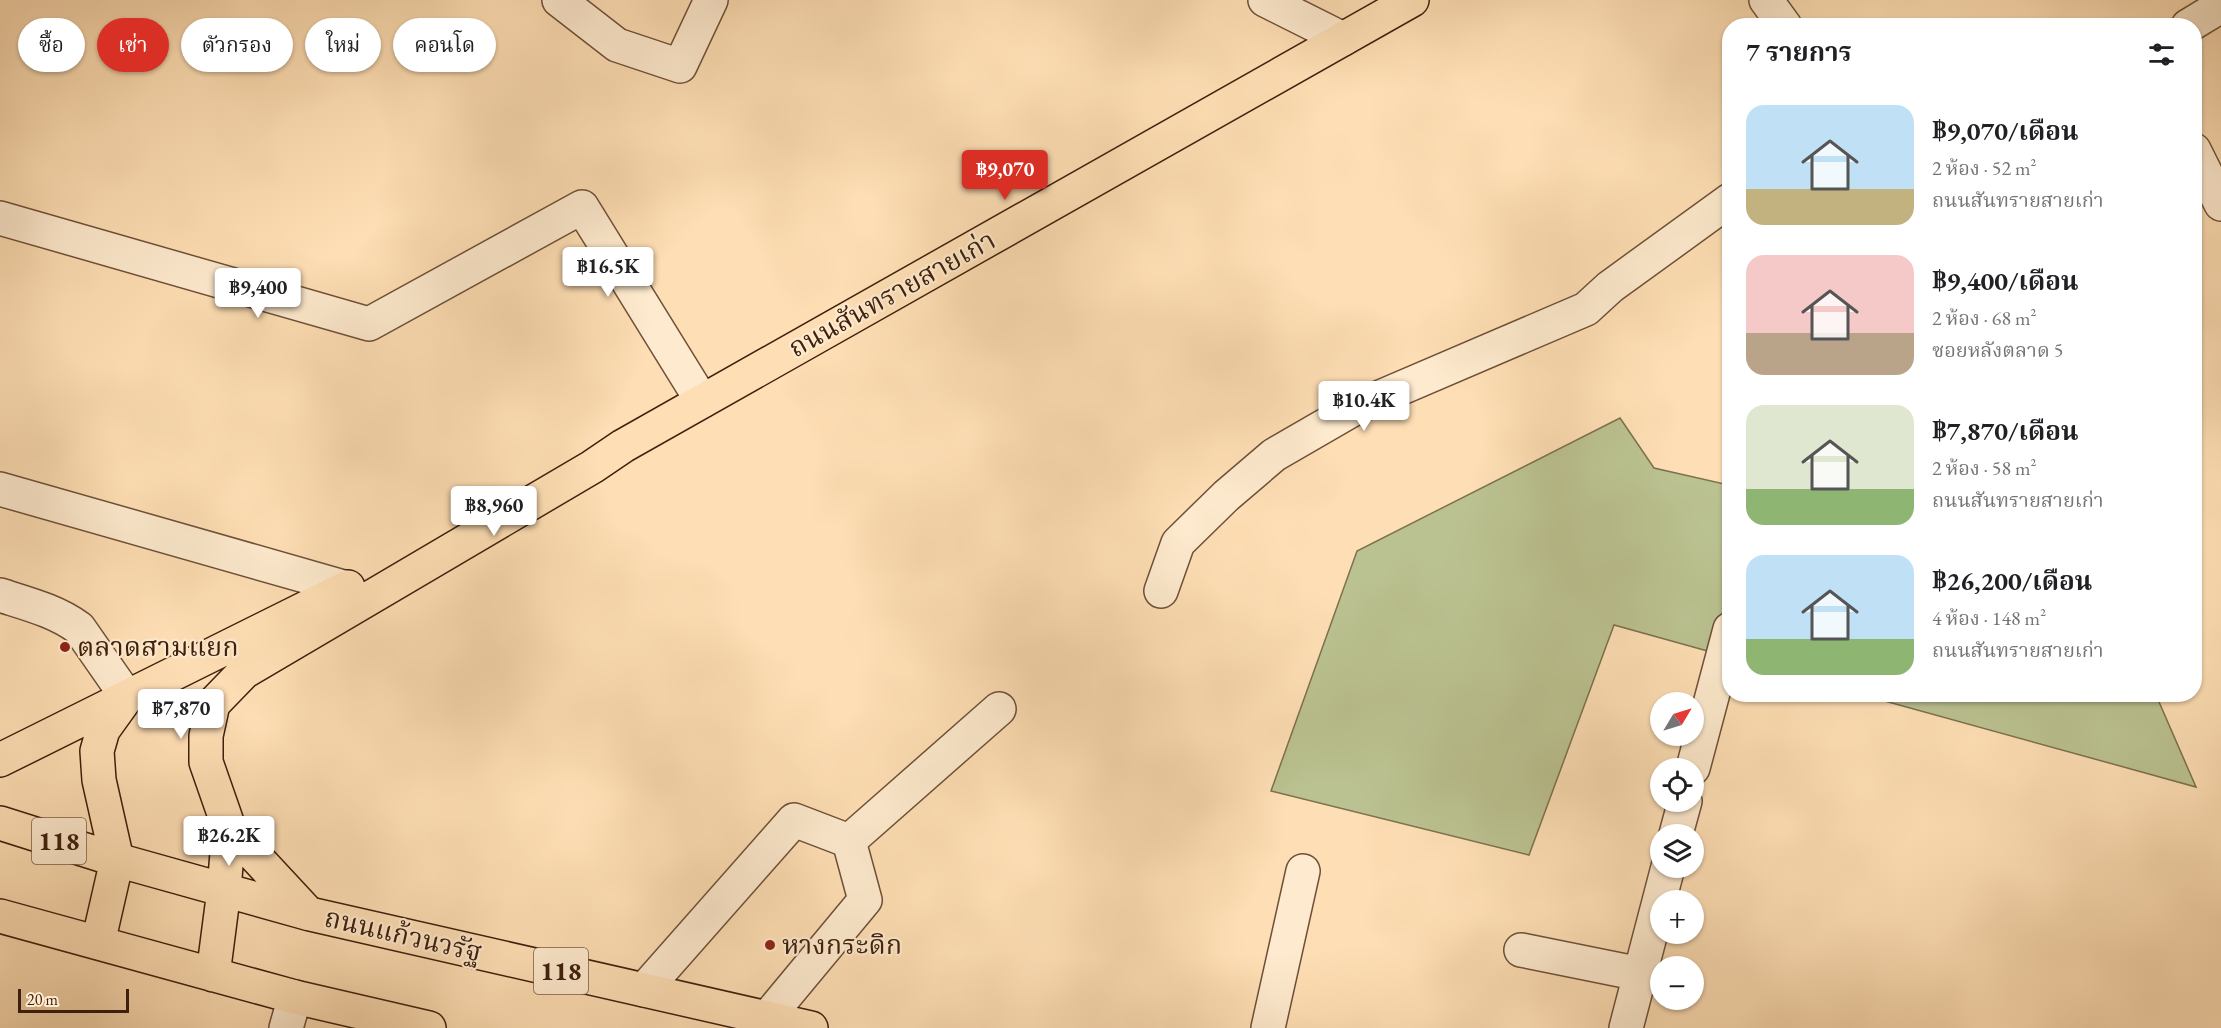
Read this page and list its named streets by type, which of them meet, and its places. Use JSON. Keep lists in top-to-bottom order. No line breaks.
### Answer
{"streets":{"main road":["ถนนสันทรายสายเก่า","118","ถนนแก้วนวรัฐ"]},"crossings":[["ถนนสันทรายสายเก่า","ถนนแก้วนวรัฐ"]],"places":["ตลาดสามแยก","หางกระดิก"],"scale_bar":"20 m","north":"top right","page":{"chip":["ซื้อ","เช่า","ตัวกรอง","ใหม่","คอนโด"],"heading":"7 รายการ","list":[{"name":"฿9,070/เดือน","note":"2 ห้อง · 52 m² · ถนนสันทรายสายเก่า"},{"name":"฿9,400/เดือน","note":"2 ห้อง · 68 m² · ซอยหลังตลาด 5"},{"name":"฿7,870/เดือน","note":"2 ห้อง · 58 m² · ถนนสันทรายสายเก่า"},{"name":"฿26,200/เดือน","note":"4 ห้อง · 148 m² · ถนนสันทรายสายเก่า"}],"price":["฿9,070","฿16.5K","฿9,400","฿10.4K","฿8,960","฿7,870","฿26.2K"],"map_buttons":["+","−"],"scale":"20 m"}}
